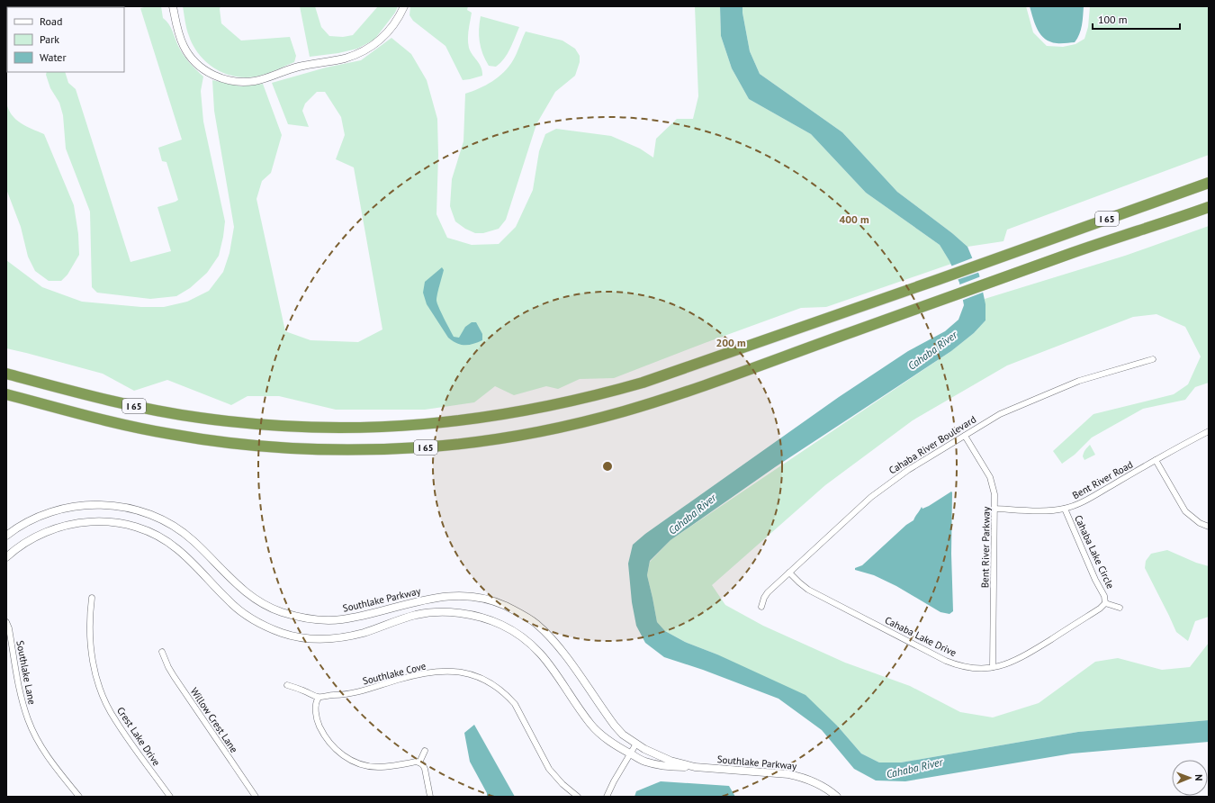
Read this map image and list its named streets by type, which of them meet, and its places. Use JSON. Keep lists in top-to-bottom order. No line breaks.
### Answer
{"streets":{"highway":["I 65"],"street":["Cahaba River Boulevard","Bent River Road","Bent River Parkway","Cahaba Lake Circle","Southlake Parkway","Cahaba Lake Drive","Southlake Lane","Southlake Cove","Willow Crest Lane","Crest Lake Drive"]},"crossings":[["Cahaba River Boulevard","Bent River Parkway"],["Cahaba River Boulevard","Cahaba Lake Drive"],["Bent River Road","Bent River Parkway"],["Bent River Road","Cahaba Lake Circle"],["Bent River Parkway","Cahaba Lake Drive"],["Cahaba Lake Circle","Cahaba Lake Drive"]],"water":["Cahaba River"],"legend":["Road","Park","Water"],"scale_bar":"100 m","north":"right","rings":["400 m","200 m"]}
